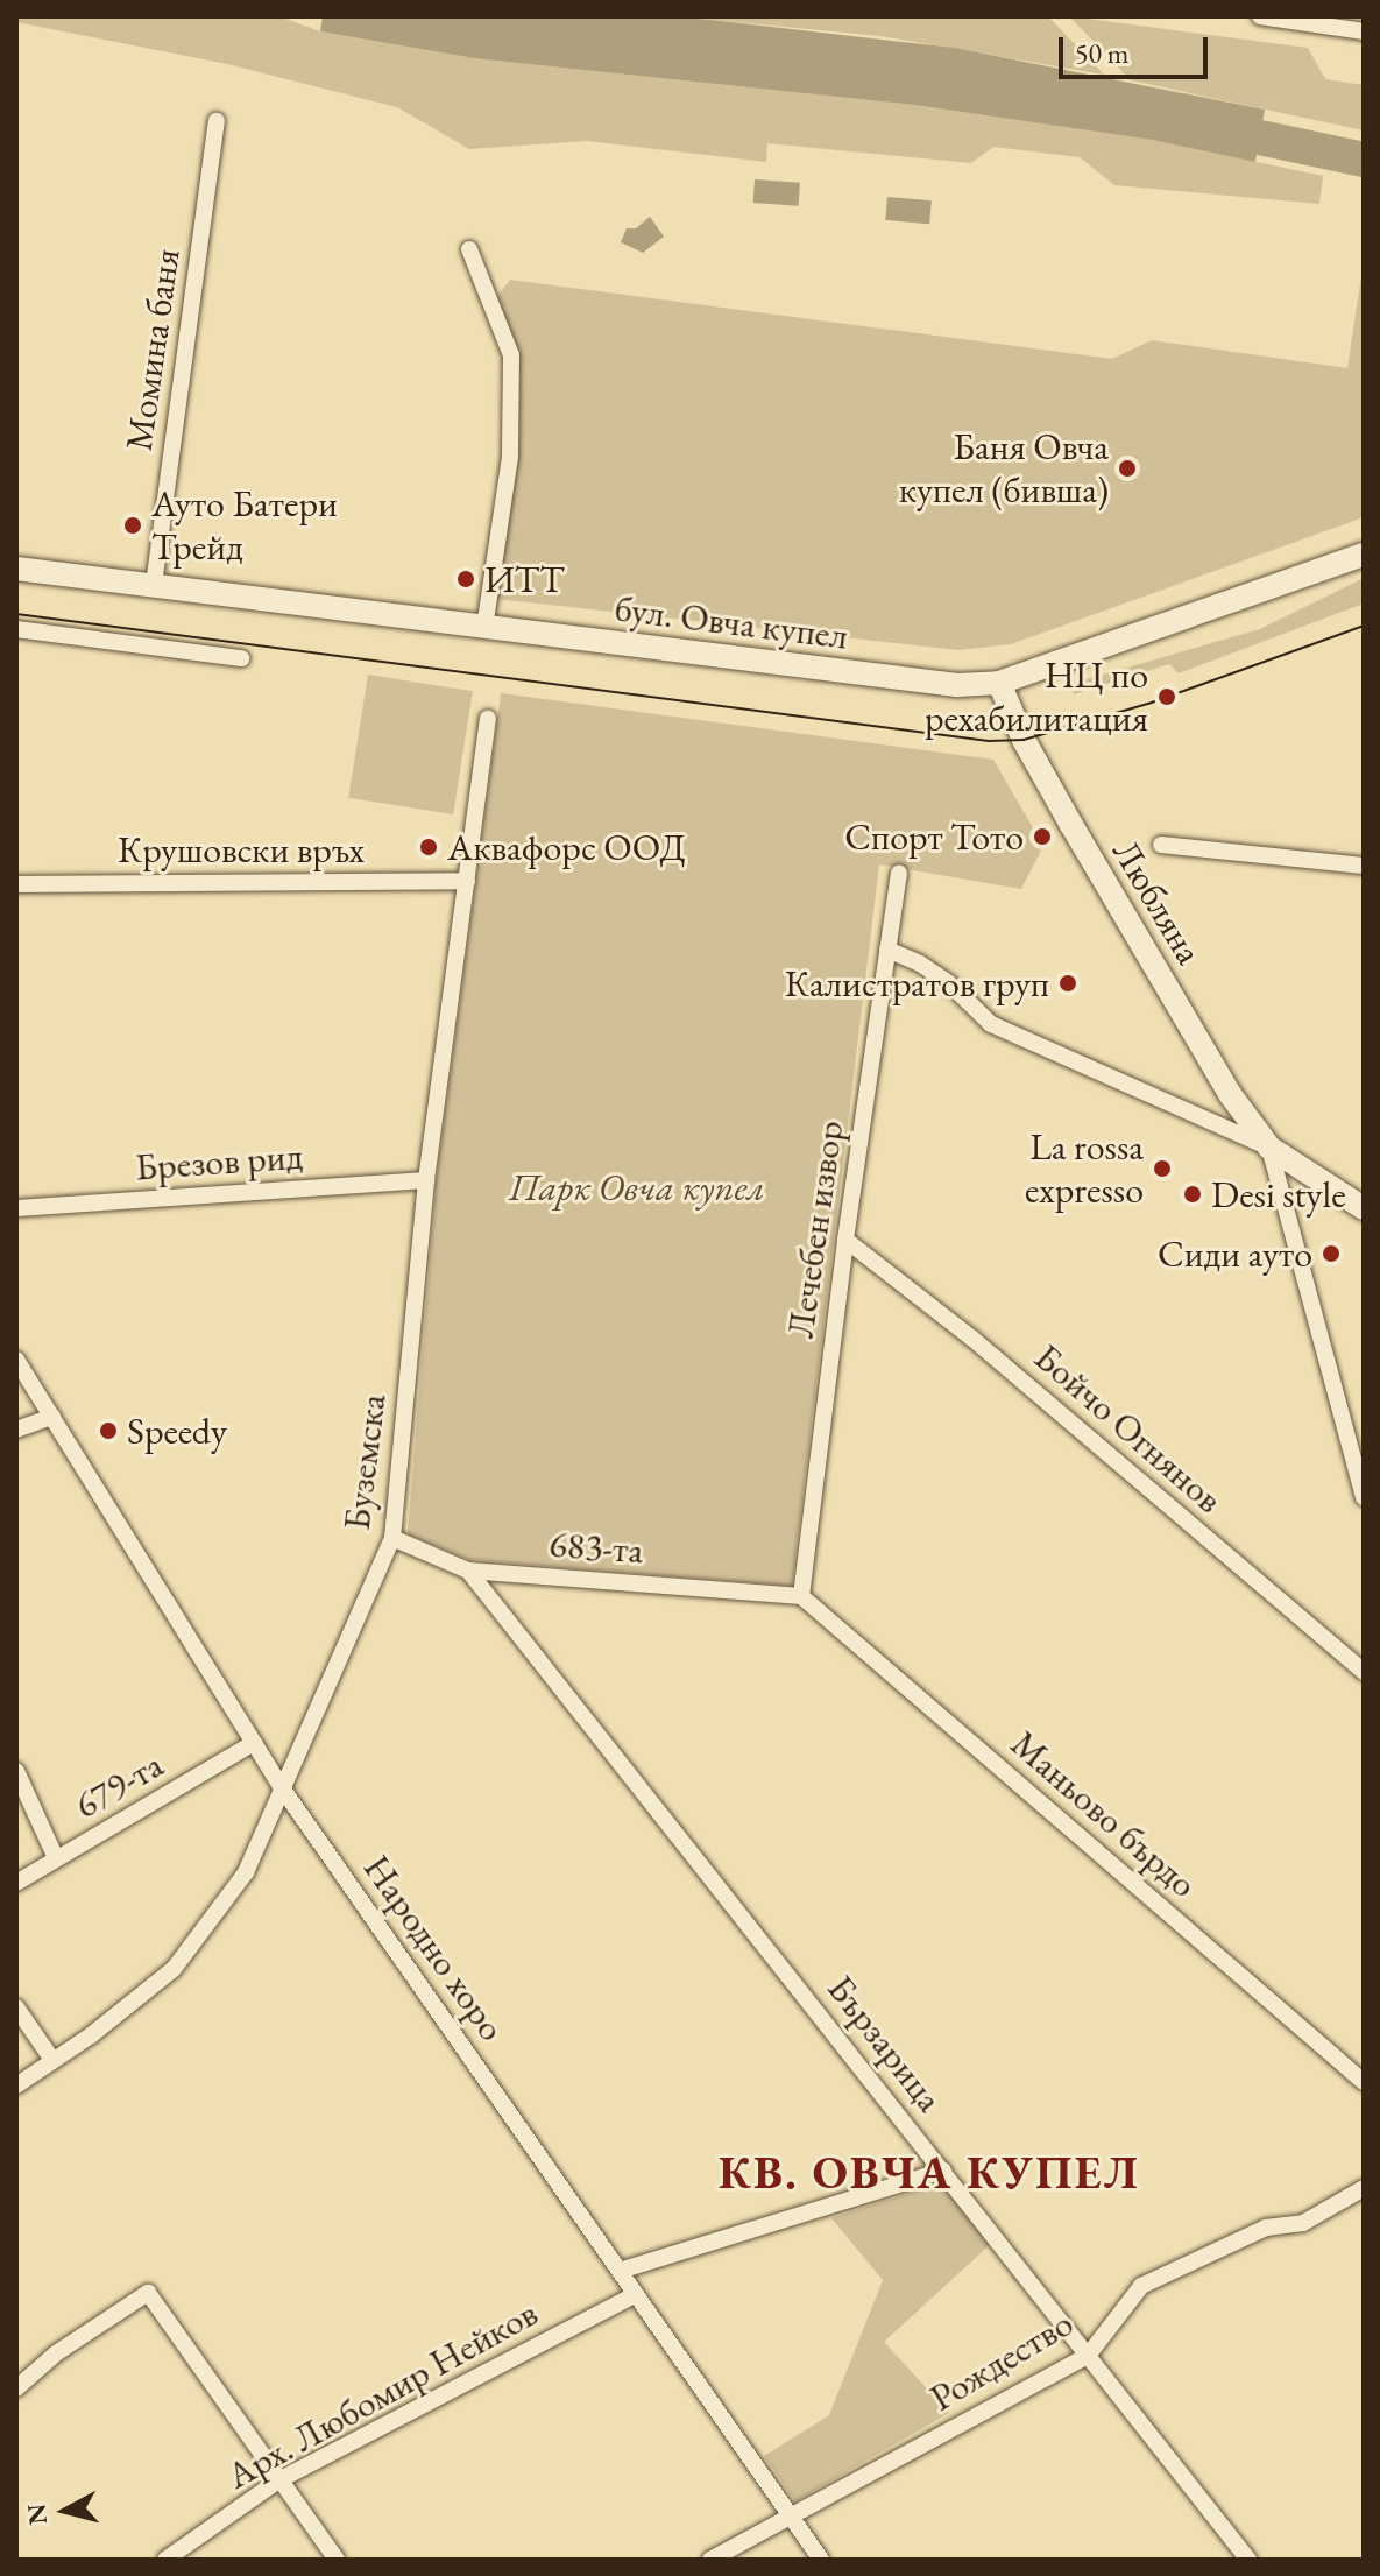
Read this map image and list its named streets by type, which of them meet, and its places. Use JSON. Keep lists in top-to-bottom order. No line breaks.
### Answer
{"streets":{"main road":["бул. Овча купел","Любляна"],"street":["Момина баня","Крушовски връх","Брезов рид","Лечебен извор","Бойчо Огнянов","Буземска","683-та","679-та","Маньово бърдо","Народно хоро","Бързарица","Рождество","Арх. Любомир Нейков"]},"crossings":[["Момина баня","бул. Овча купел"],["бул. Овча купел","Любляна"],["Крушовски връх","Буземска"],["Любляна","Лечебен извор"],["Брезов рид","Буземска"],["Лечебен извор","Бойчо Огнянов"],["Лечебен извор","683-та"],["Лечебен извор","Маньово бърдо"],["Буземска","683-та"],["Буземска","Народно хоро"],["683-та","Маньово бърдо"],["683-та","Бързарица"],["679-та","Народно хоро"],["Народно хоро","Рождество"],["Народно хоро","Арх. Любомир Нейков"],["Бързарица","Рождество"]],"districts":["КВ. ОВЧА КУПЕЛ"],"parks":["Парк Овча купел"],"places":["Баня Овча купел (бивша)","Ауто Батери Трейд","ИТТ","НЦ по рехабилитация","Спорт Тото","Аквафорс ООД","Калистратов груп","La rossa expresso","Desi style","Сиди ауто","Speedy"],"scale_bar":"50 m","north":"left"}
